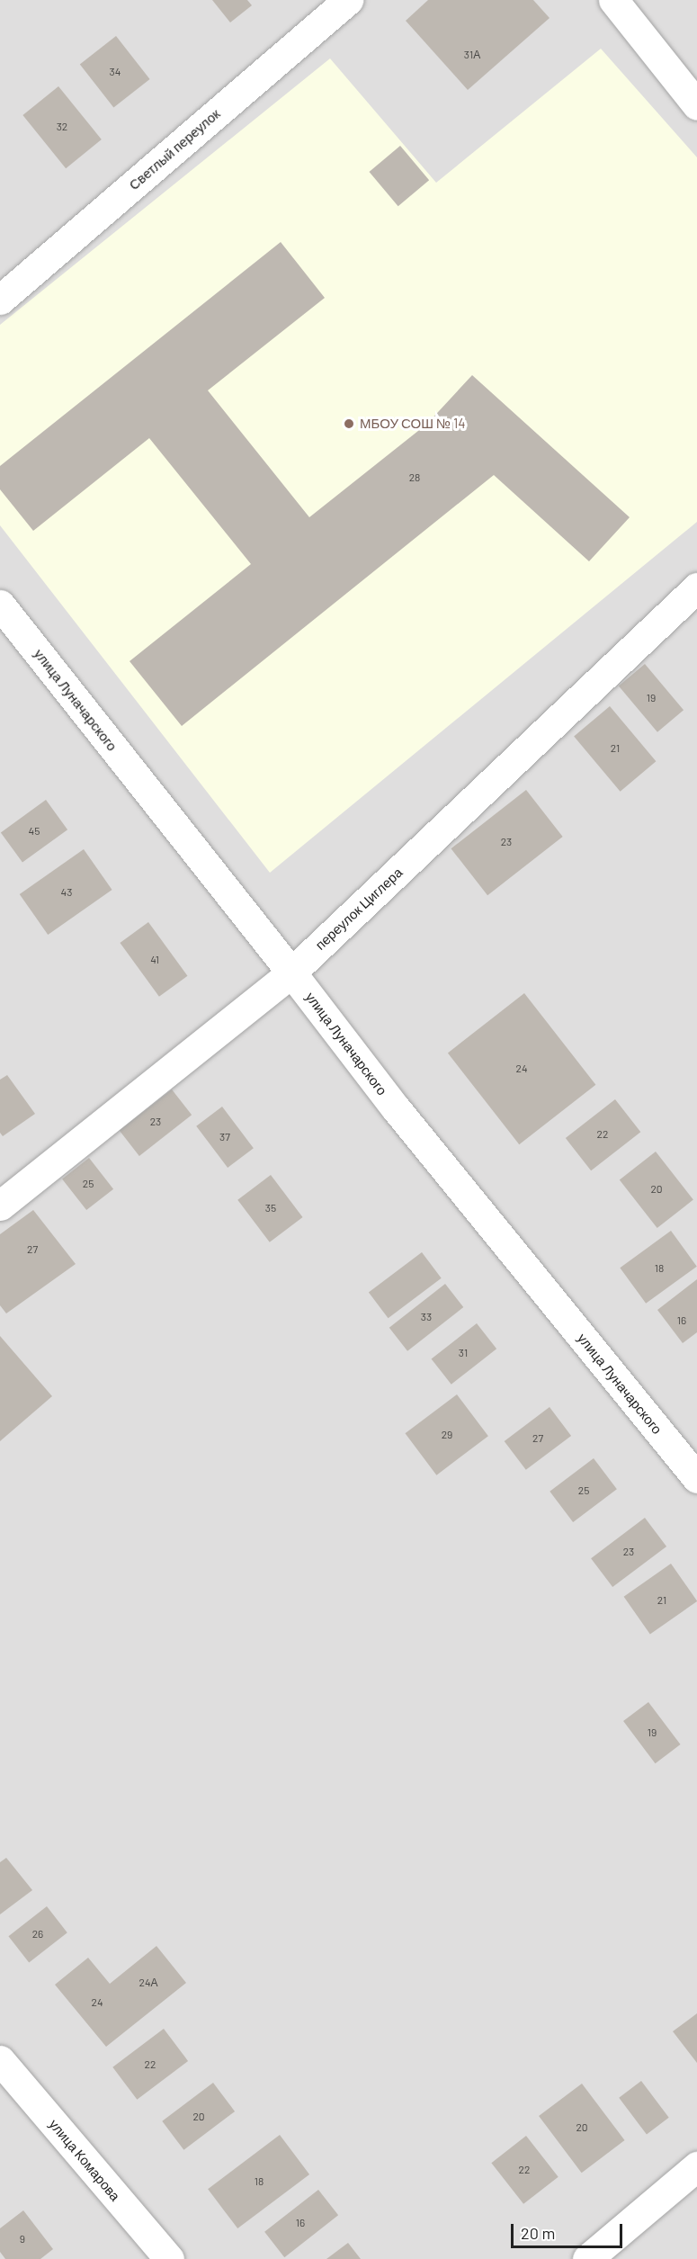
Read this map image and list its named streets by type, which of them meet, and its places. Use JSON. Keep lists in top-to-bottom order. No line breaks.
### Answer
{"streets":{"street":["Светлый переулок","улица Луначарского","переулок Циглера","улица Комарова"]},"crossings":[["улица Луначарского","переулок Циглера"]],"places":["МБОУ СОШ № 14"],"house_numbers":["31А","34","32","28","19","21","45","23","43","41","24","23","22","37","25","20","35","27","18","33","16","31","29","27","25","23","21","19","26","24А","24","22","20","20","22","18","16","9"],"scale_bar":"20 m"}
